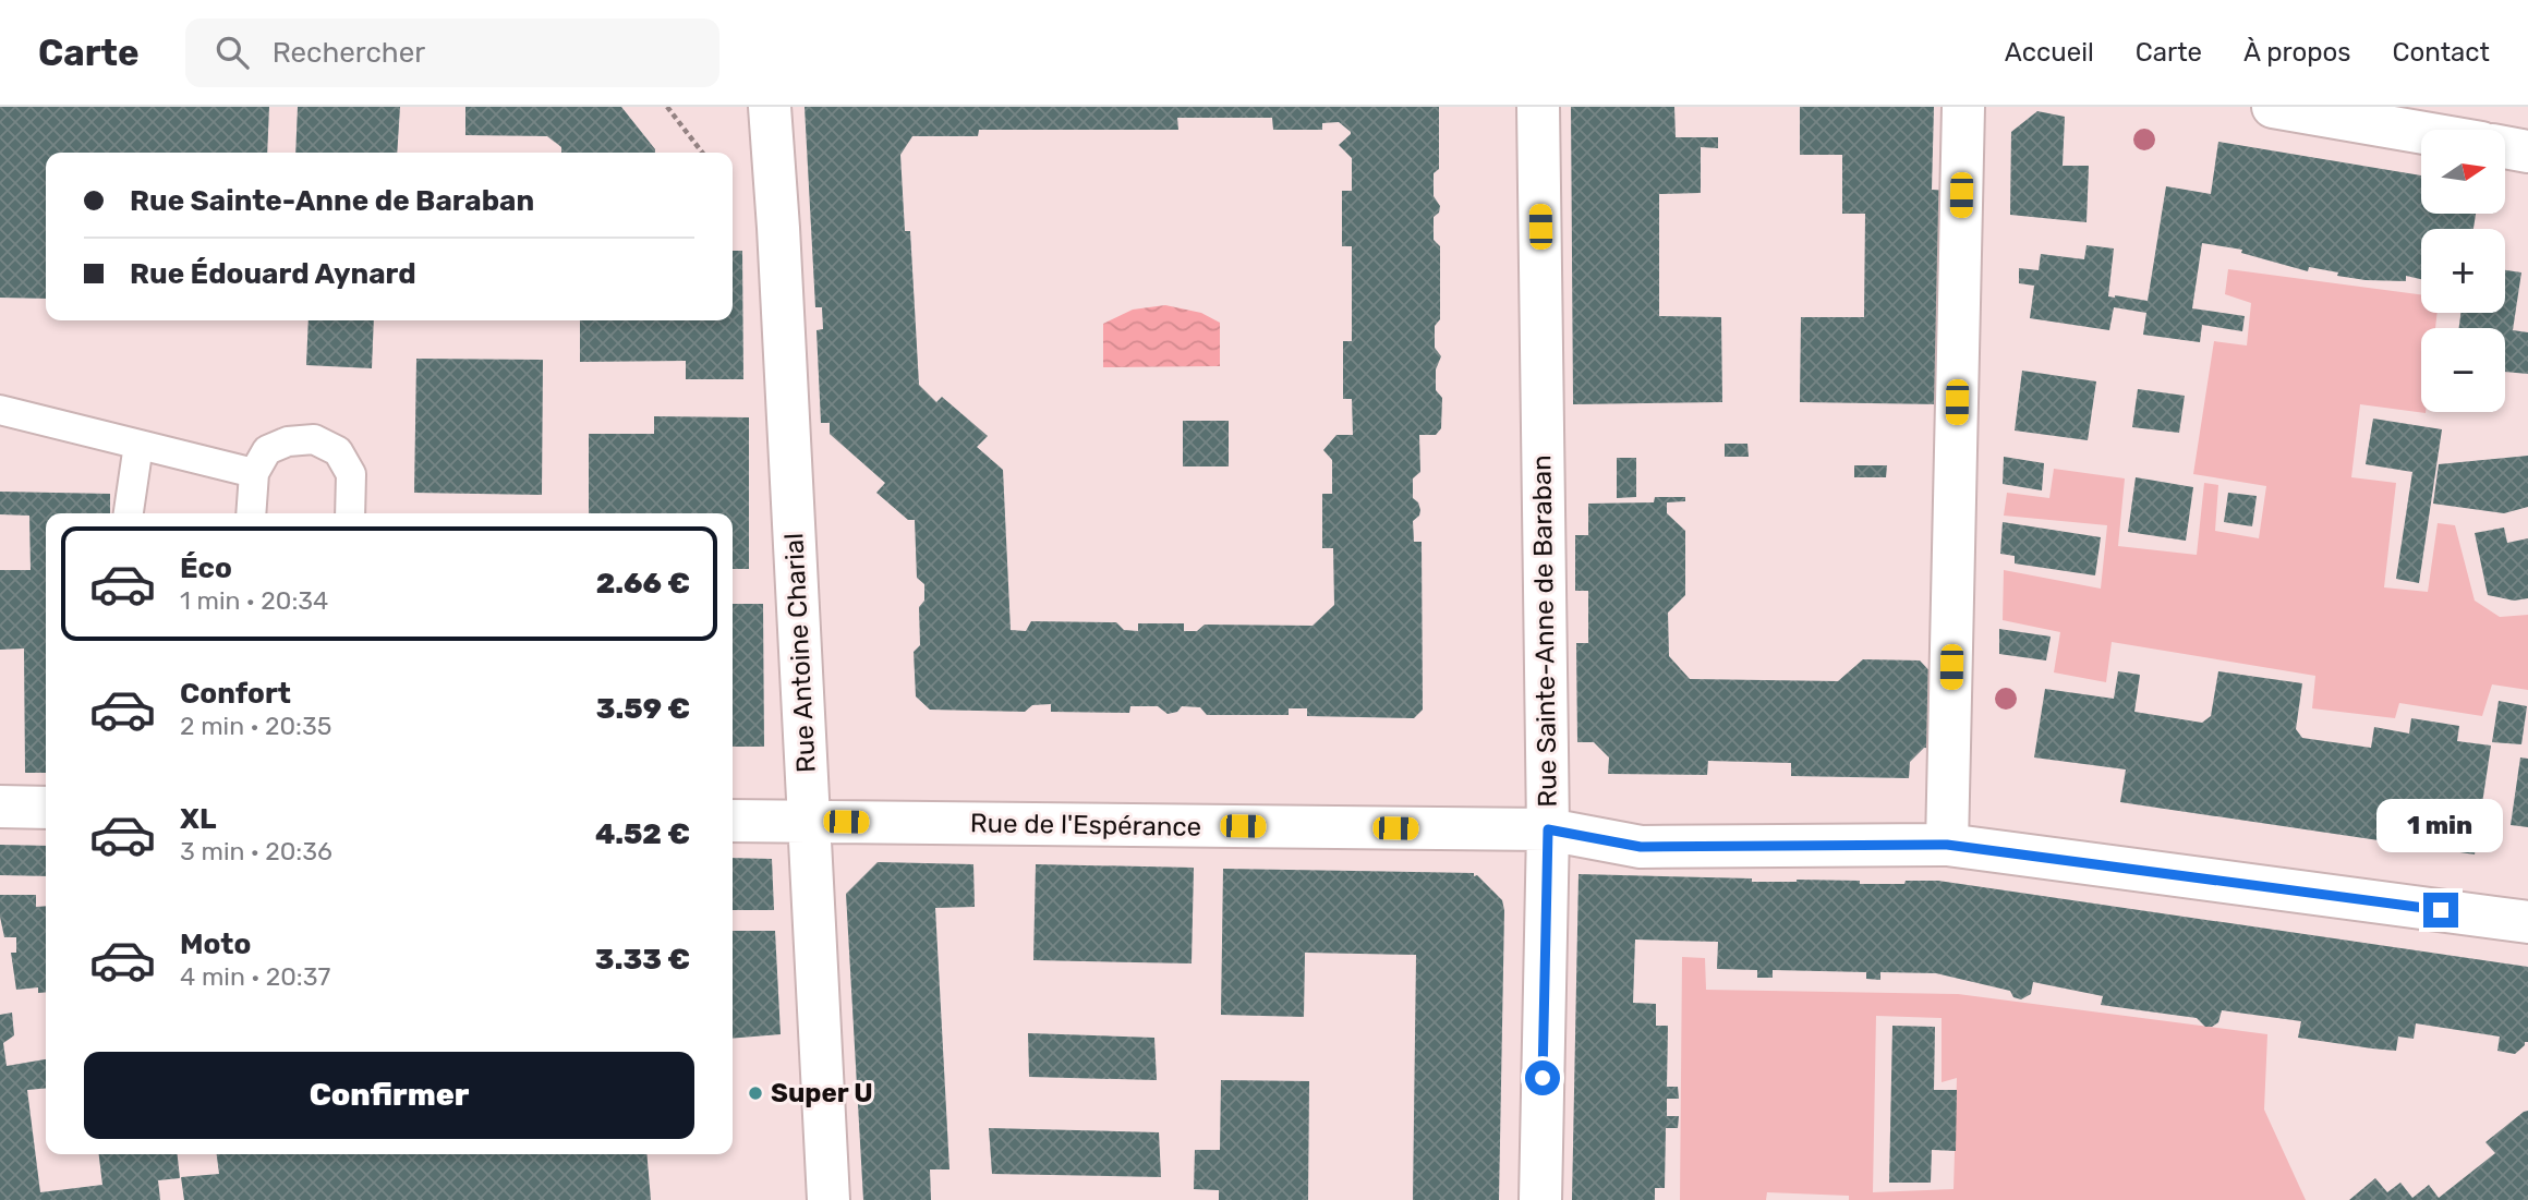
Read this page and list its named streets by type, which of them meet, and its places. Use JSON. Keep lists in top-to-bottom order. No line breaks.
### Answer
{"streets":{"street":["Rue Sainte-Anne de Baraban","Rue Antoine Charial","Rue de l'Espérance"]},"crossings":[["Rue Sainte-Anne de Baraban","Rue de l'Espérance"],["Rue Antoine Charial","Rue de l'Espérance"]],"places":["Super U"],"north":"right","page":{"header":"Carte","search":"Rechercher","nav":["Accueil","Carte","À propos","Contact"],"map_buttons":["+","−"],"banner":["Rue Sainte-Anne de Baraban","Rue Édouard Aynard"],"list":[{"name":"Éco","note":"1 min · 20:34","value":"2.66 €"},{"name":"Confort","note":"2 min · 20:35","value":"3.59 €"},{"name":"XL","note":"3 min · 20:36","value":"4.52 €"},{"name":"Moto","note":"4 min · 20:37","value":"3.33 €"}],"bubble":"1 min","buttons":"Confirmer"}}
